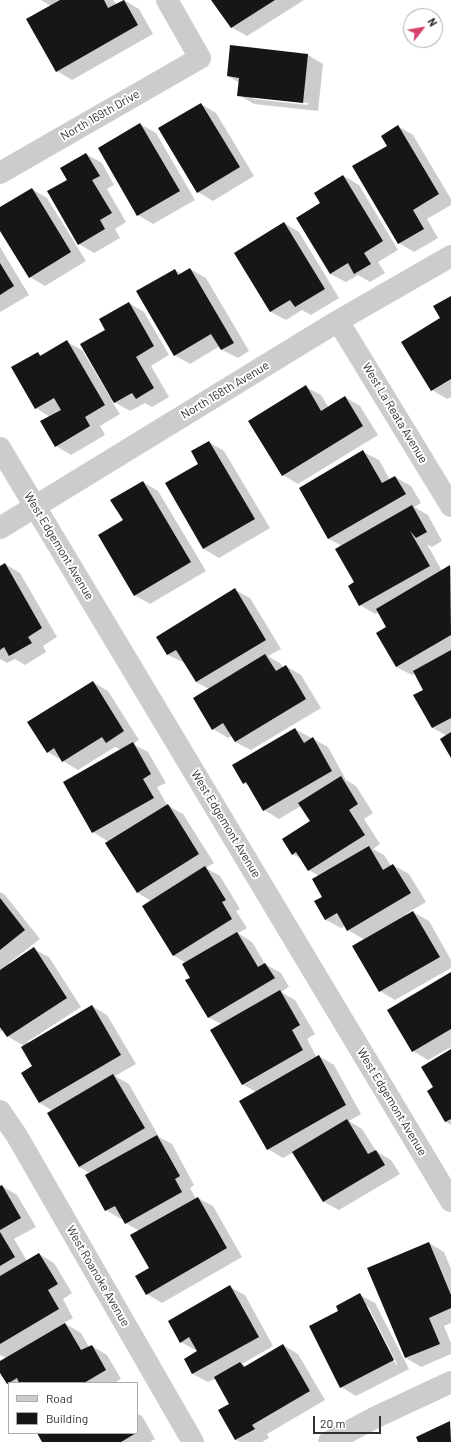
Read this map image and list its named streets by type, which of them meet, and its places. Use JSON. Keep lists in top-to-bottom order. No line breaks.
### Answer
{"streets":{"street":["North 169th Drive","North 168th Avenue","West La Reata Avenue","West Edgemont Avenue","West Roanoke Avenue"]},"crossings":[["North 168th Avenue","West La Reata Avenue"],["North 168th Avenue","West Edgemont Avenue"]],"legend":["Road","Building"],"scale_bar":"20 m","north":"top right"}
